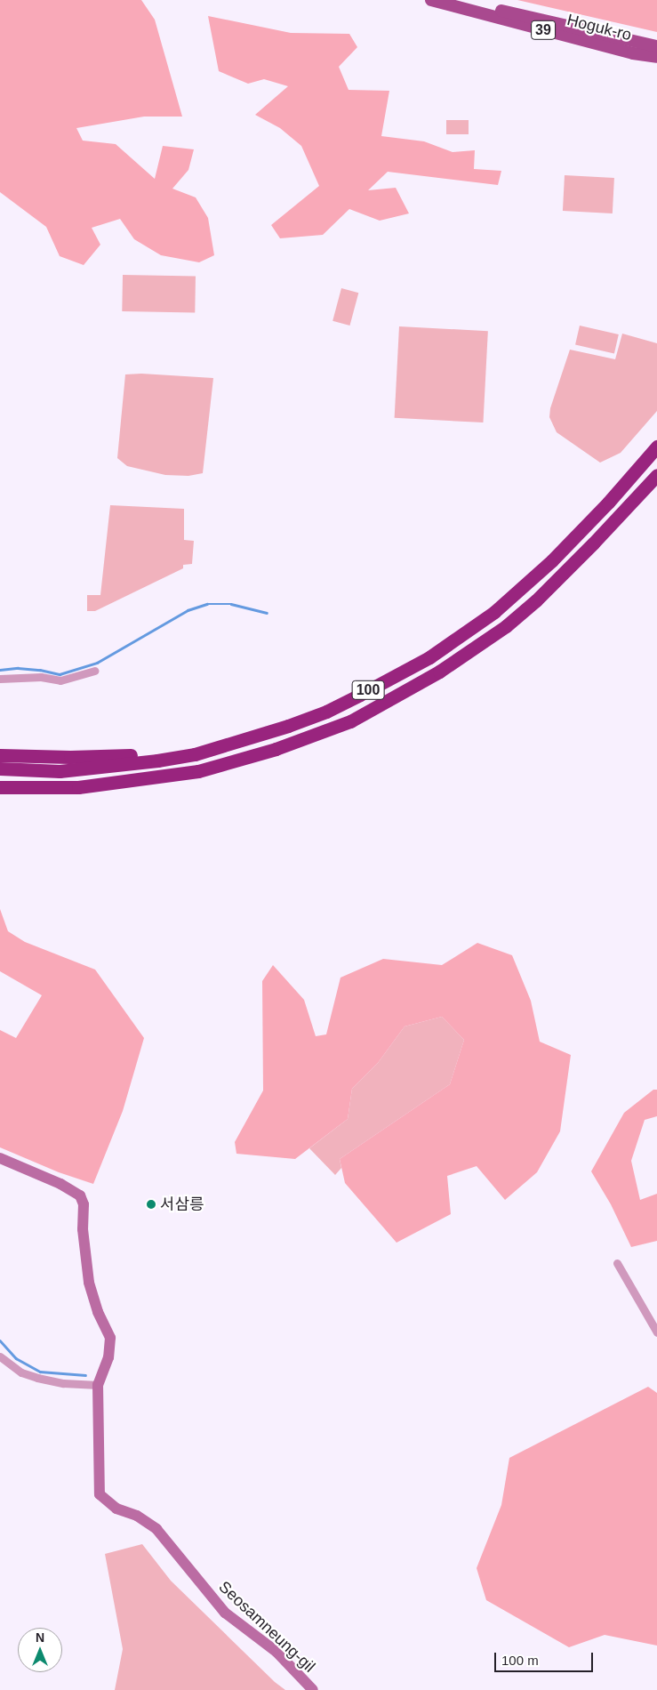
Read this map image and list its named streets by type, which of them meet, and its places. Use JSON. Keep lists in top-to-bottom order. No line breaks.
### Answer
{"streets":{"highway":["100"],"main road":["Hoguk-ro","39"],"street":["Seosamneung-gil"]},"places":["서삼릉"],"scale_bar":"100 m","north":"top"}
